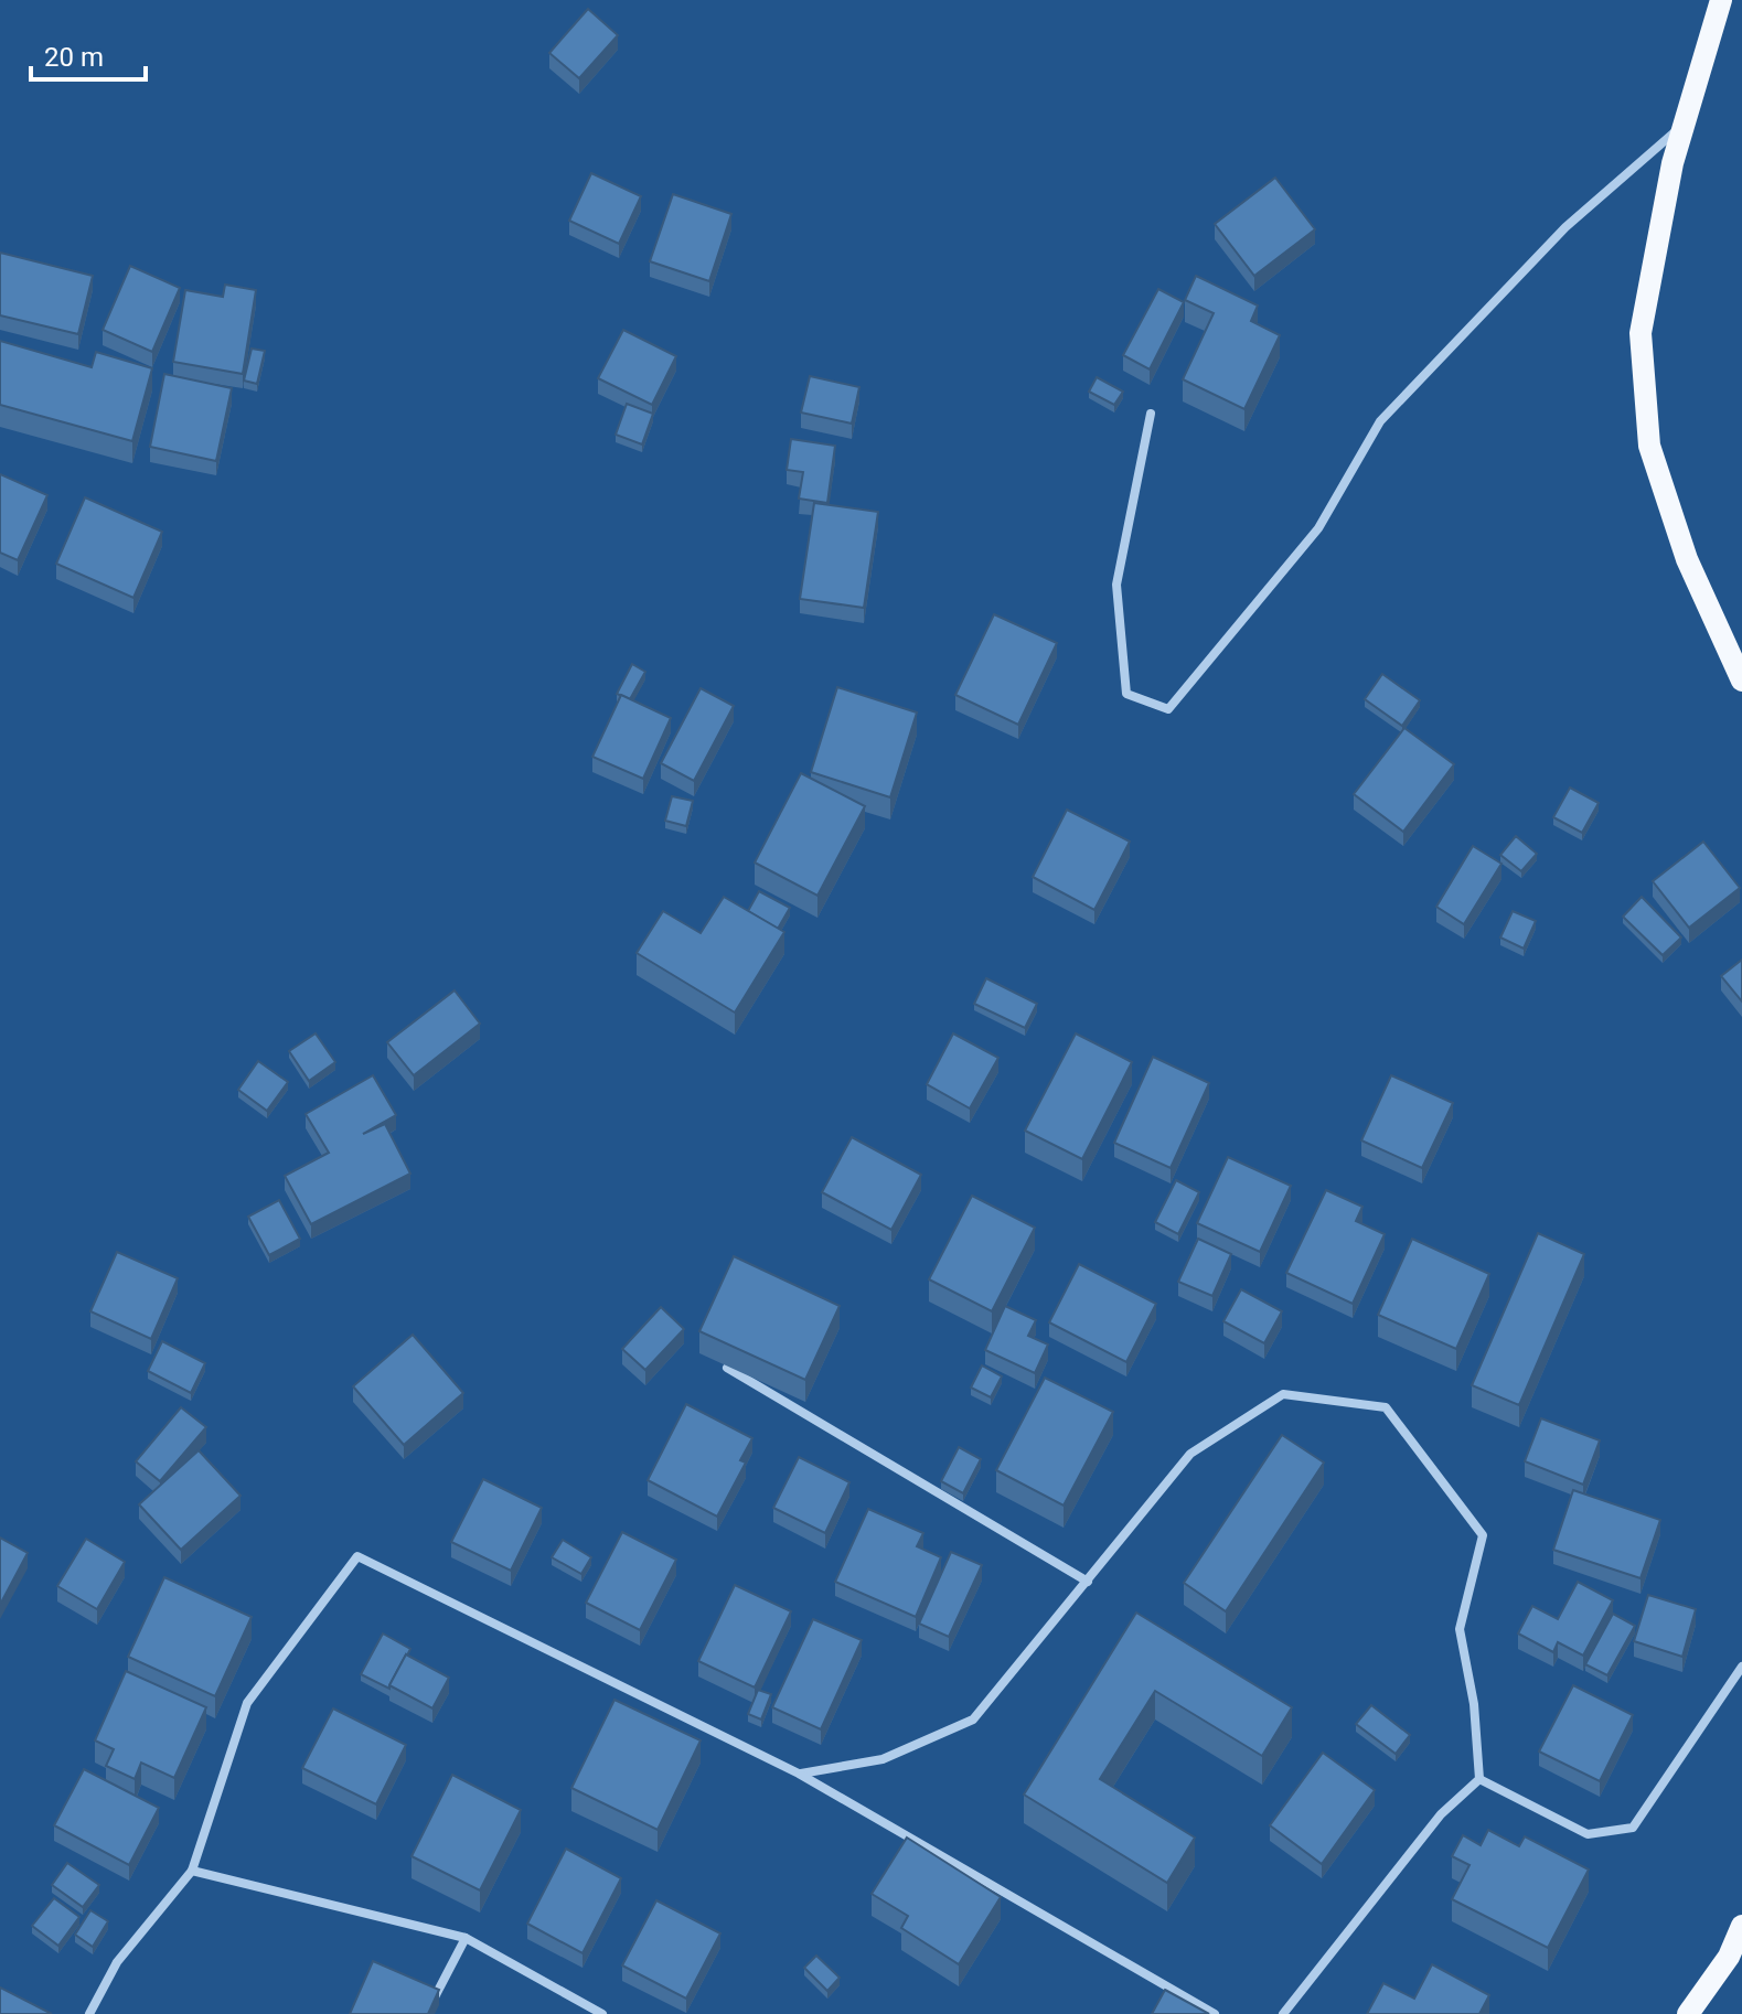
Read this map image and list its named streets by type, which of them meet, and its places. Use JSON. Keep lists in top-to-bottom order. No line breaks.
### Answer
{"scale_bar":"20 m"}
